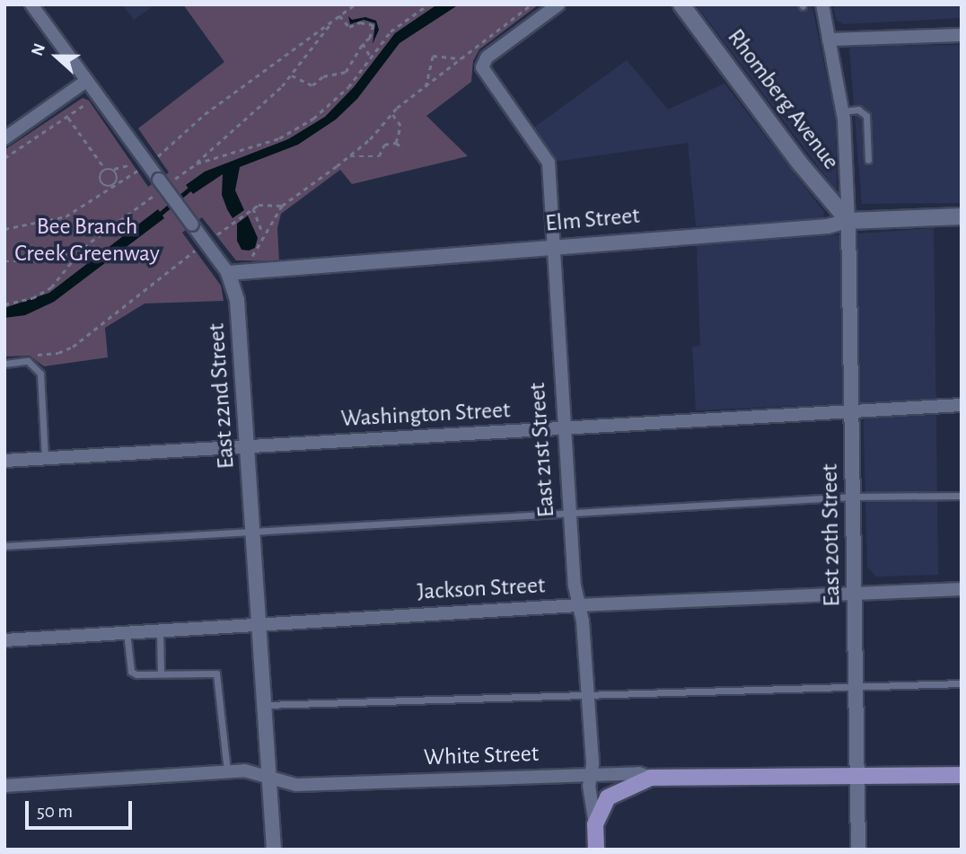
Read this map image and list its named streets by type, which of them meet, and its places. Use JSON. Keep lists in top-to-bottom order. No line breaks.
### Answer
{"streets":{"main road":["Rhomberg Avenue","Elm Street","East 21st Street","White Street"],"street":["East 22nd Street","Washington Street","East 20th Street","Jackson Street"]},"crossings":[["Rhomberg Avenue","Elm Street"],["Rhomberg Avenue","East 20th Street"],["Elm Street","East 22nd Street"],["Elm Street","East 21st Street"],["Elm Street","East 20th Street"],["East 22nd Street","Washington Street"],["East 22nd Street","Jackson Street"],["East 22nd Street","White Street"],["Washington Street","East 21st Street"],["Washington Street","East 20th Street"],["East 21st Street","Jackson Street"],["East 21st Street","White Street"],["East 20th Street","Jackson Street"],["East 20th Street","White Street"]],"parks":["Bee Branch Creek Greenway"],"scale_bar":"50 m","north":"left"}
